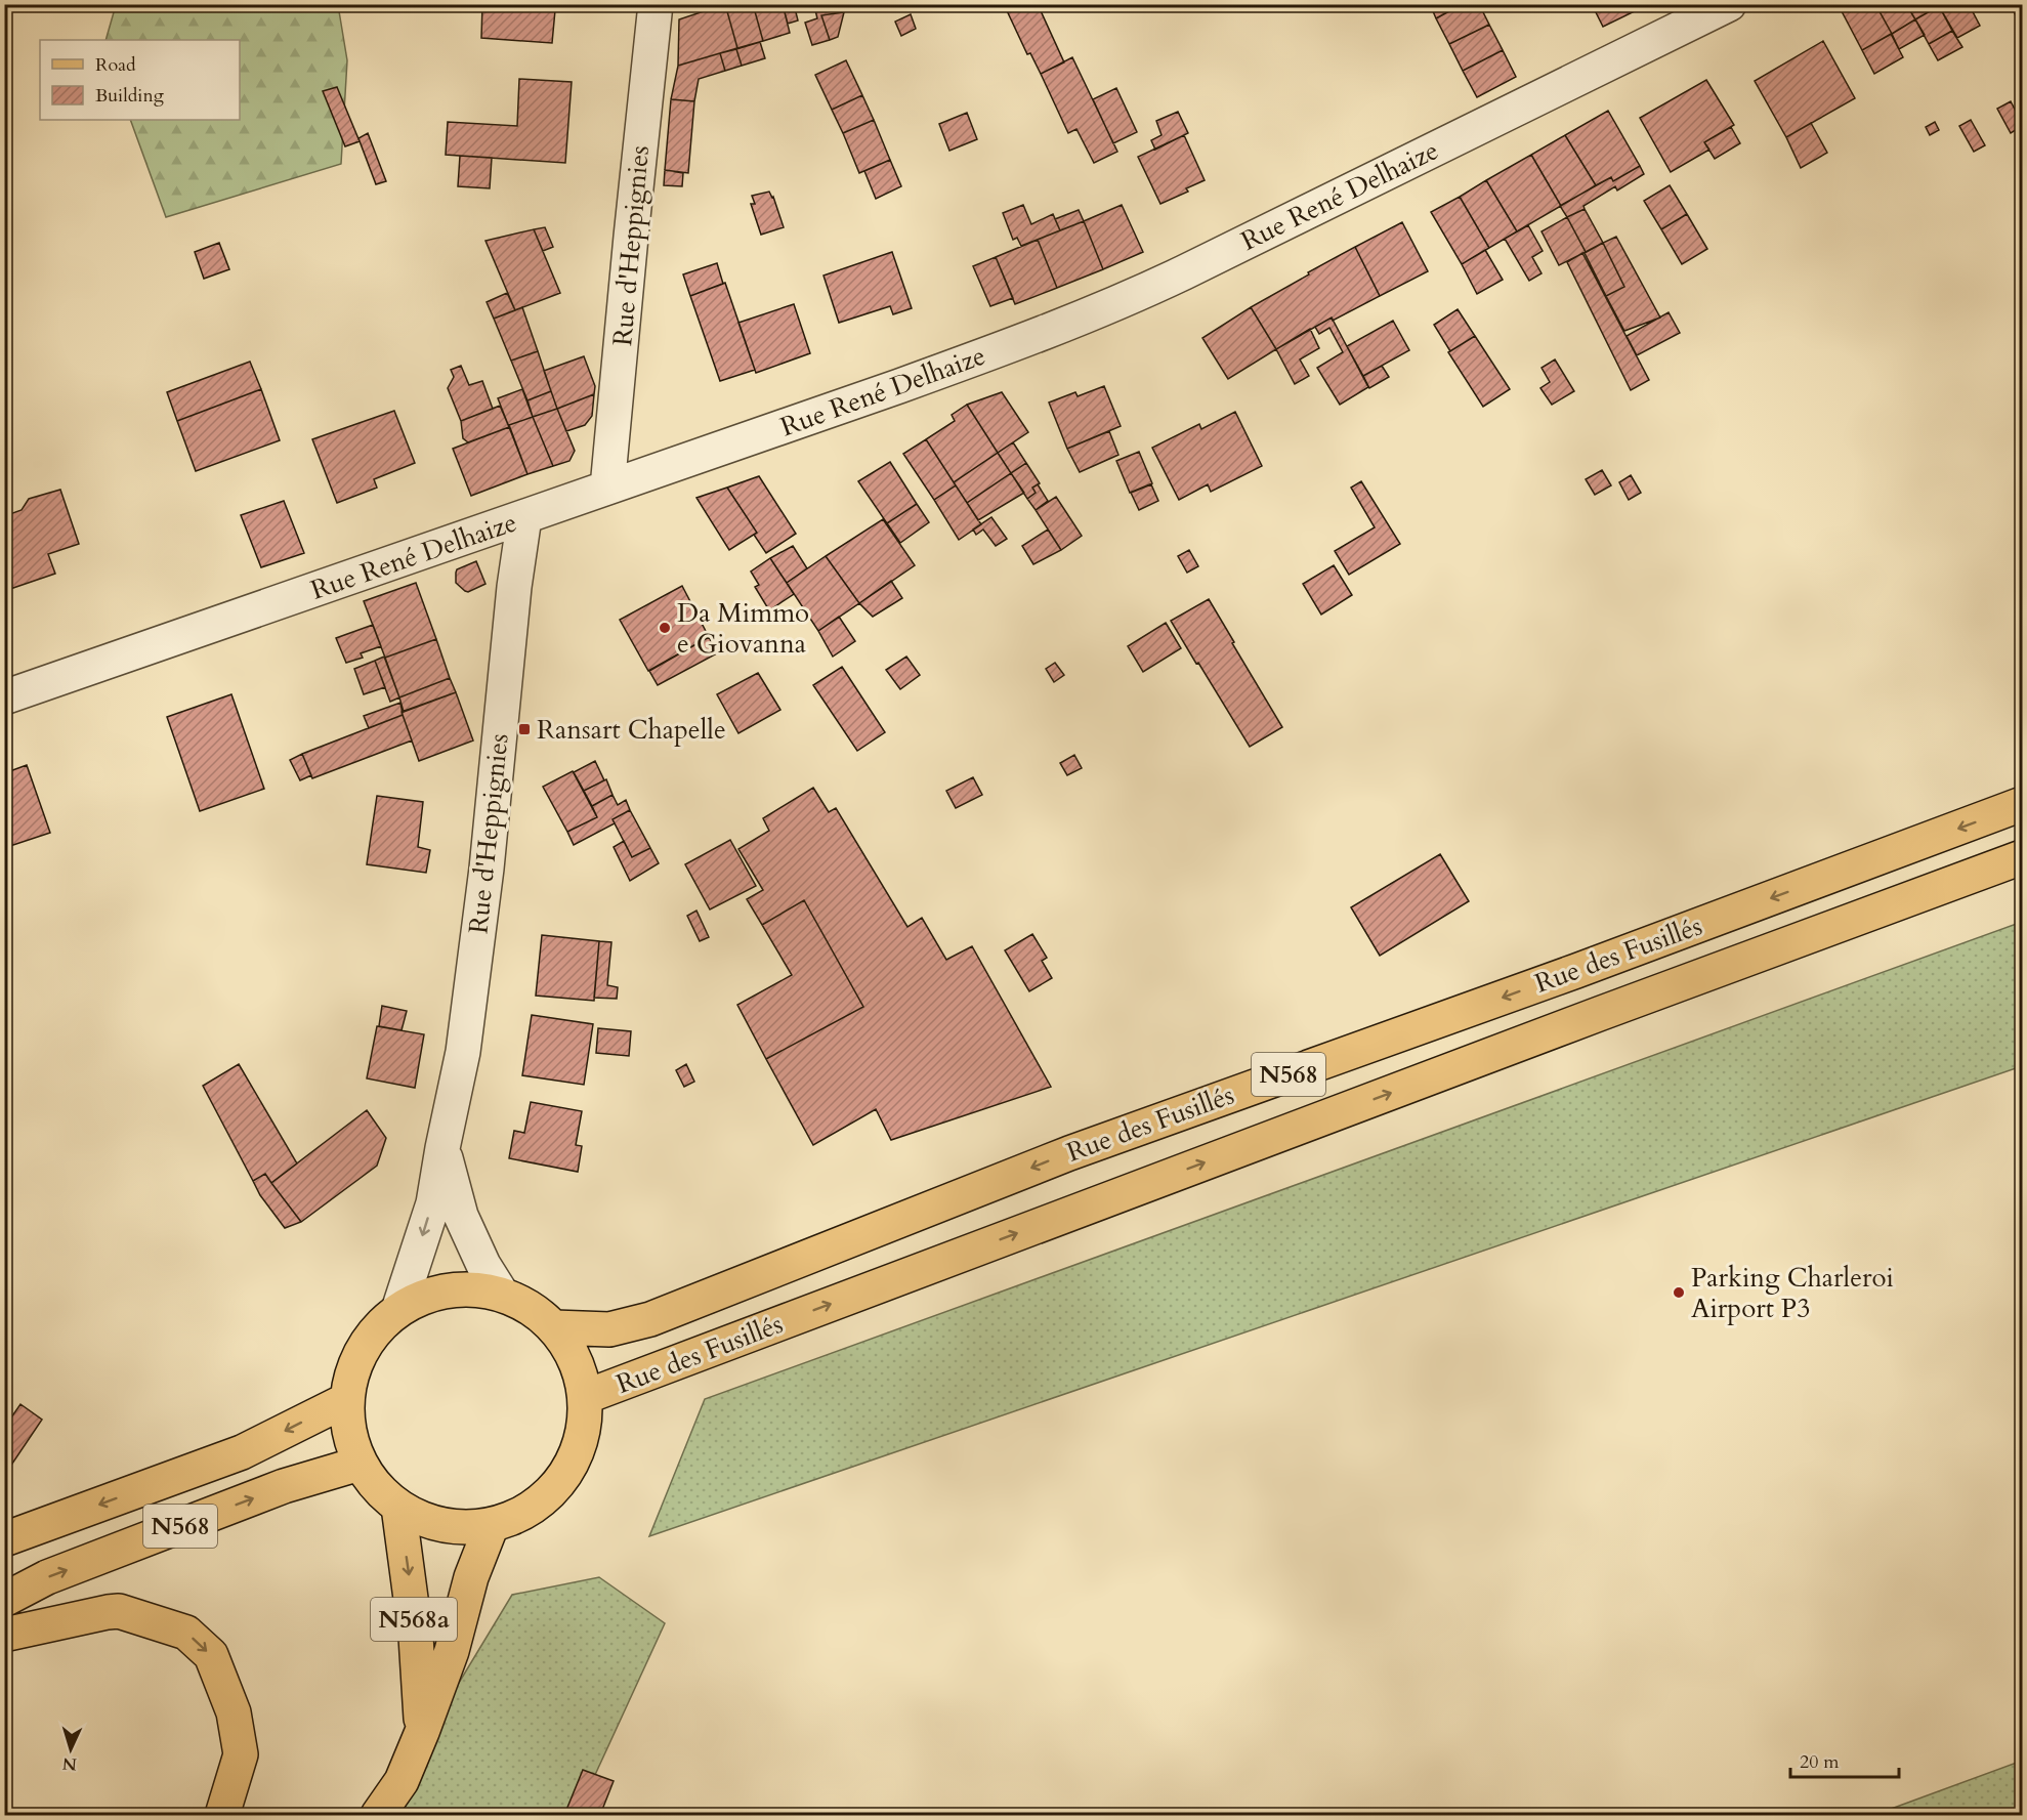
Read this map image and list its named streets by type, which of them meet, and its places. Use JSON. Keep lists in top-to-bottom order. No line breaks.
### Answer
{"streets":{"main road":["Rue des Fusillés","N568","N568a"],"street":["Rue René Delhaize","Rue d'Heppignies"]},"crossings":[["Rue René Delhaize","Rue d'Heppignies"]],"places":{"other":["Da Mimmo e Giovanna","Parking Charleroi Airport P3"],"transit":["Ransart Chapelle"]},"legend":["Road","Building"],"scale_bar":"20 m","north":"bottom"}
